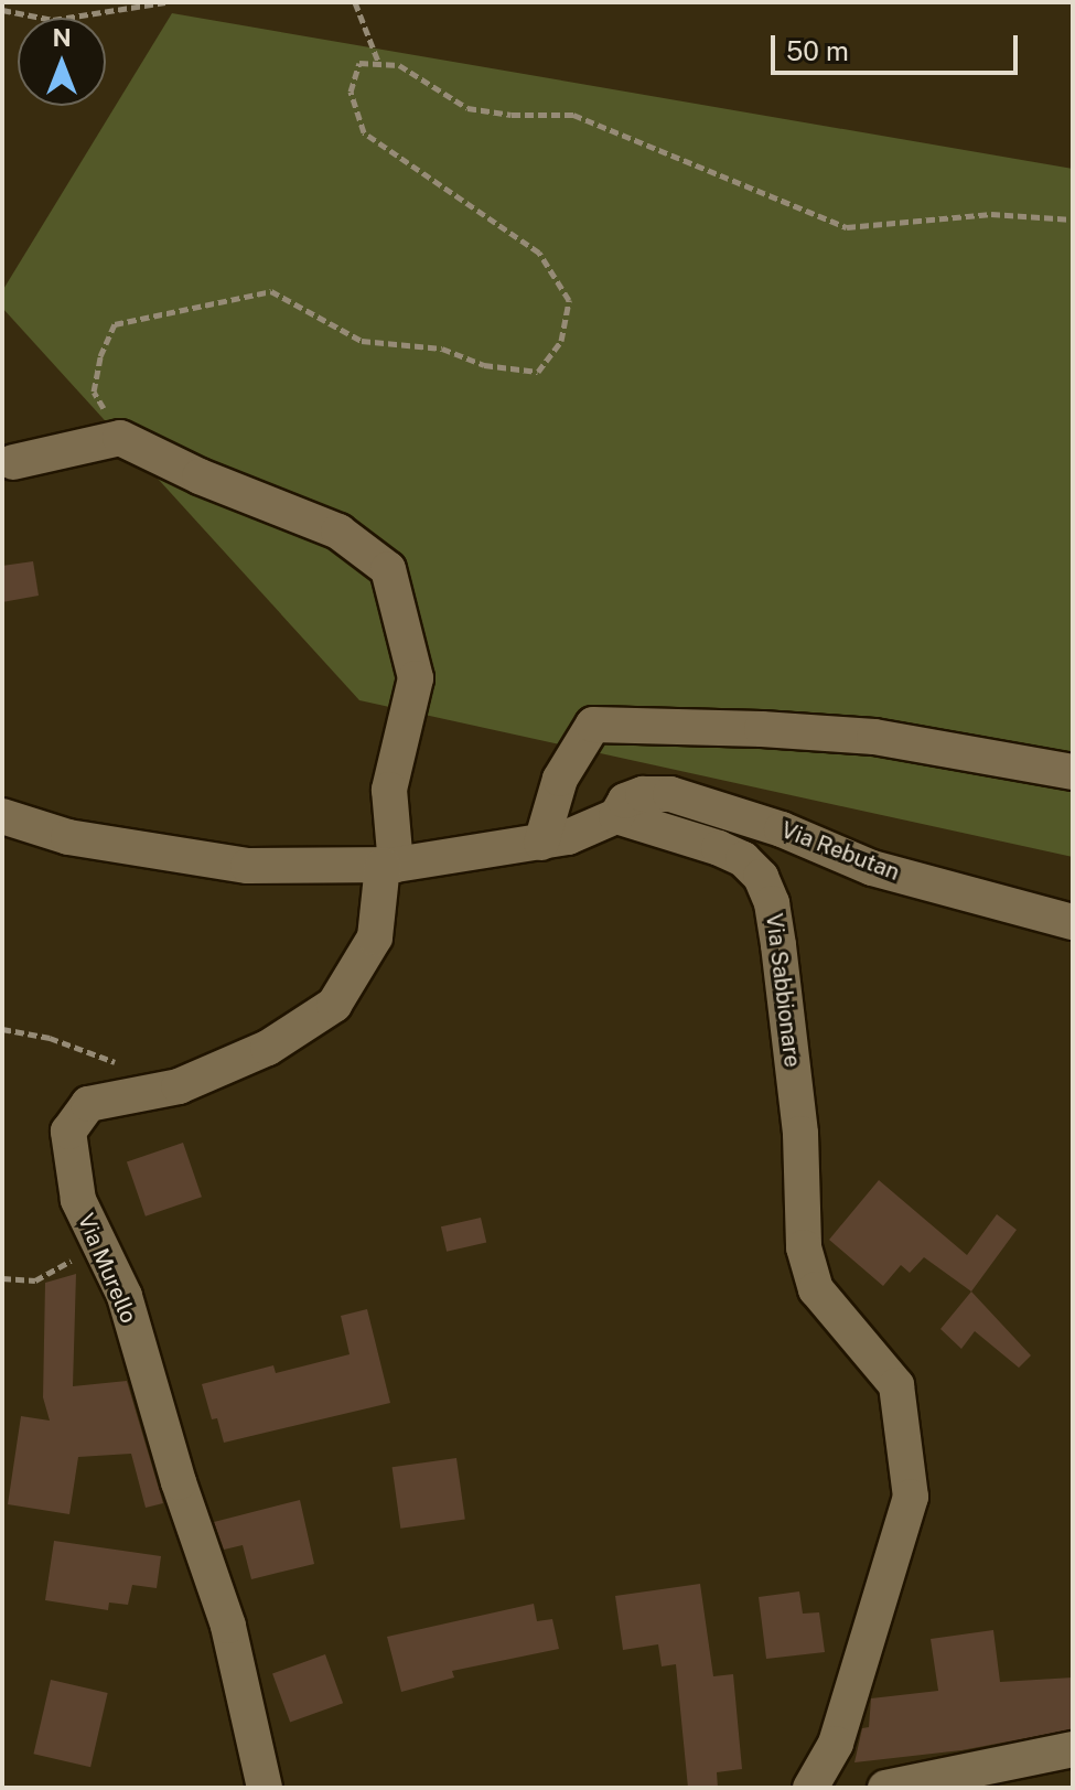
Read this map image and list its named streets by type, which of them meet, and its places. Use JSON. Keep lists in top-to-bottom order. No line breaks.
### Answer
{"streets":{"street":["Via Rebutan","Via Sabbionare","Via Murello"]},"crossings":[["Via Rebutan","Via Sabbionare"]],"scale_bar":"50 m","north":"top"}
